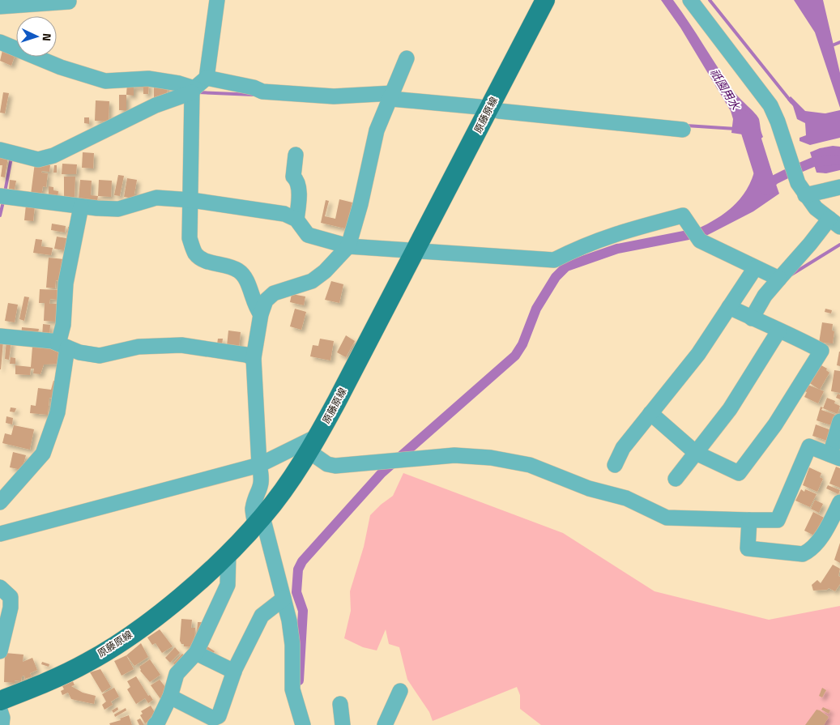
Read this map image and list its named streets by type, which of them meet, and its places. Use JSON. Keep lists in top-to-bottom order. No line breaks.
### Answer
{"streets":{"main road":["原藤原線"]},"water":["祇園用水"],"north":"right"}
